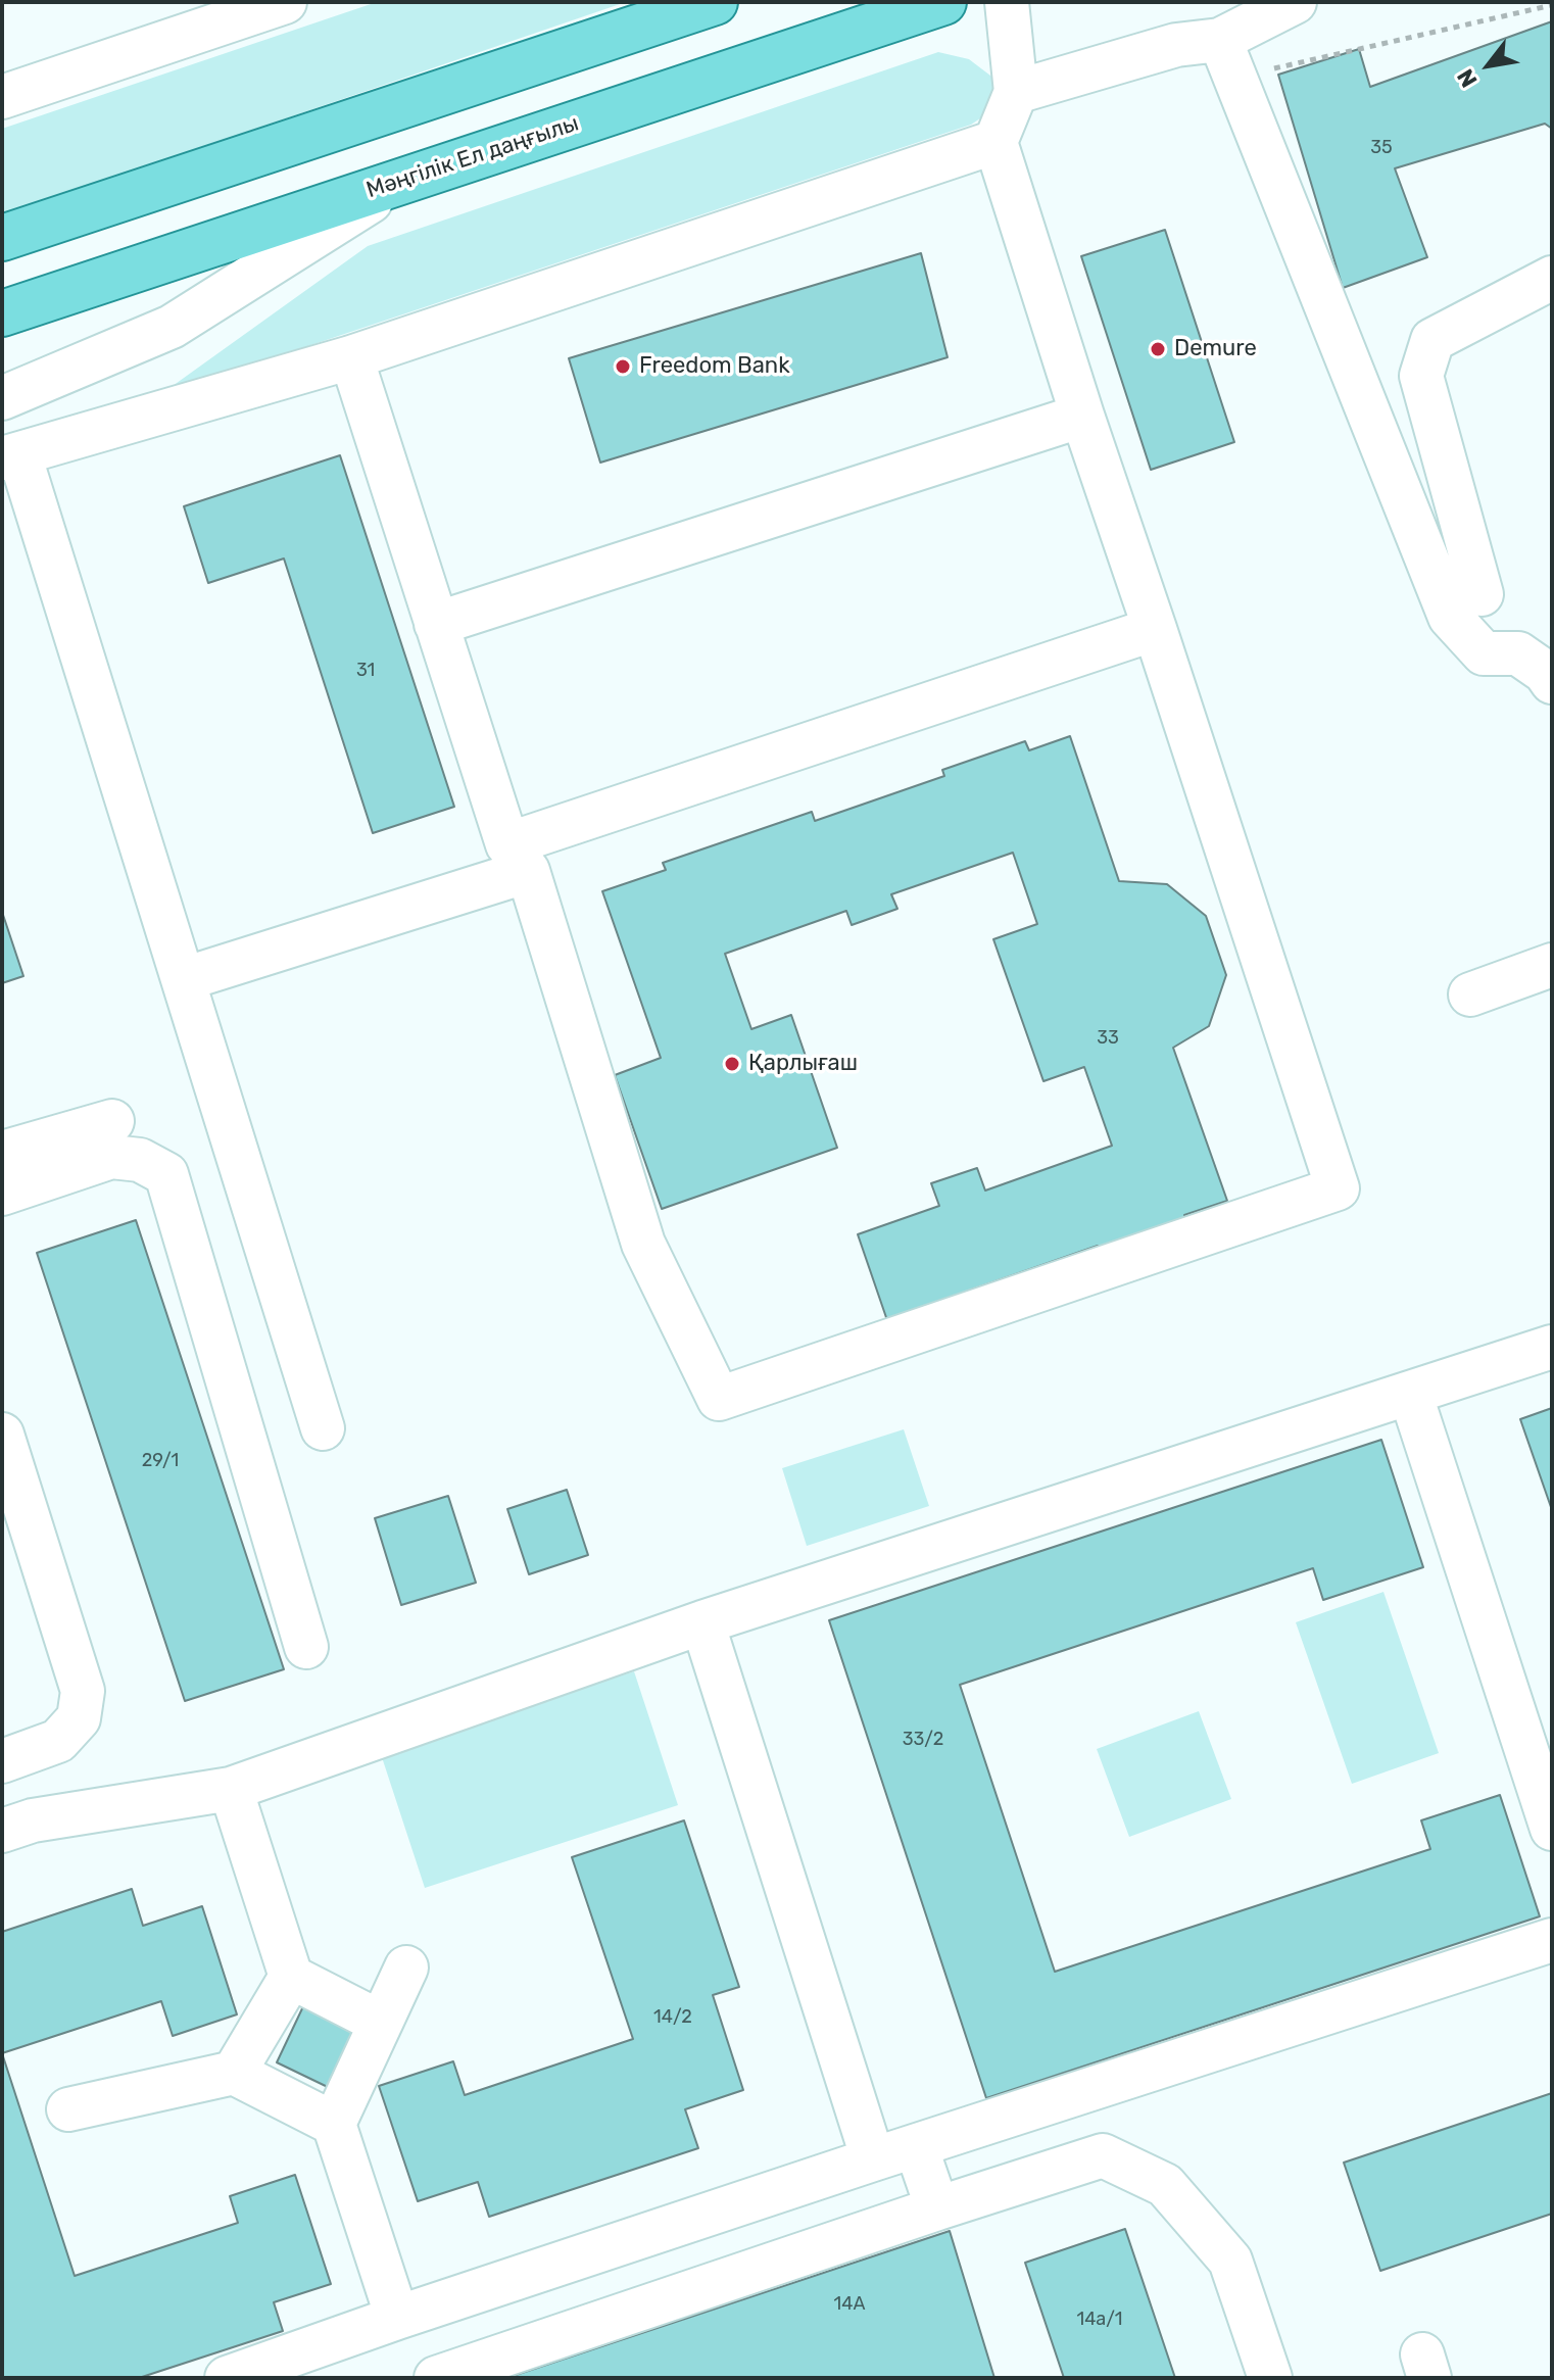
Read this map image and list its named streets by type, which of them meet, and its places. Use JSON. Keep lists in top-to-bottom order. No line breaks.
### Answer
{"streets":{"main road":["Мәңгілік Ел даңғылы"]},"places":["Demure","Freedom Bank","Қарлығаш"],"house_numbers":["35","31","33","29/1","33/2","14/2","14А","14а/1"],"north":"bottom left"}
